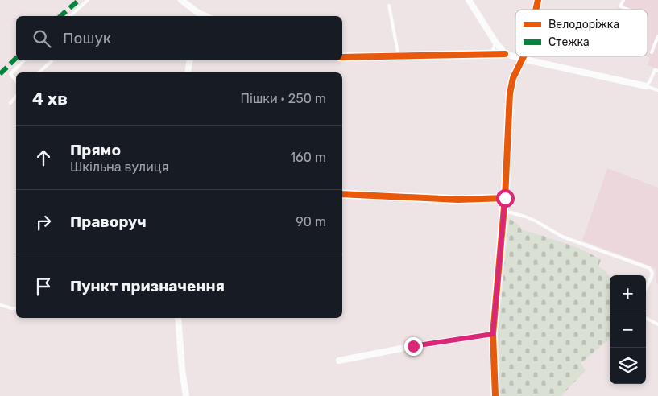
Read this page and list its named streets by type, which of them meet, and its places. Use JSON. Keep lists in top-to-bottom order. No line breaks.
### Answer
{"legend":["Велодоріжка","Стежка"],"page":{"search":"Пошук","heading":["4 хв","Пішки · 250 m"],"list":[["Прямо","Шкільна вулиця","160 m"],["Праворуч","90 m"],"Пункт призначення"],"map_buttons":["+","−"]}}
